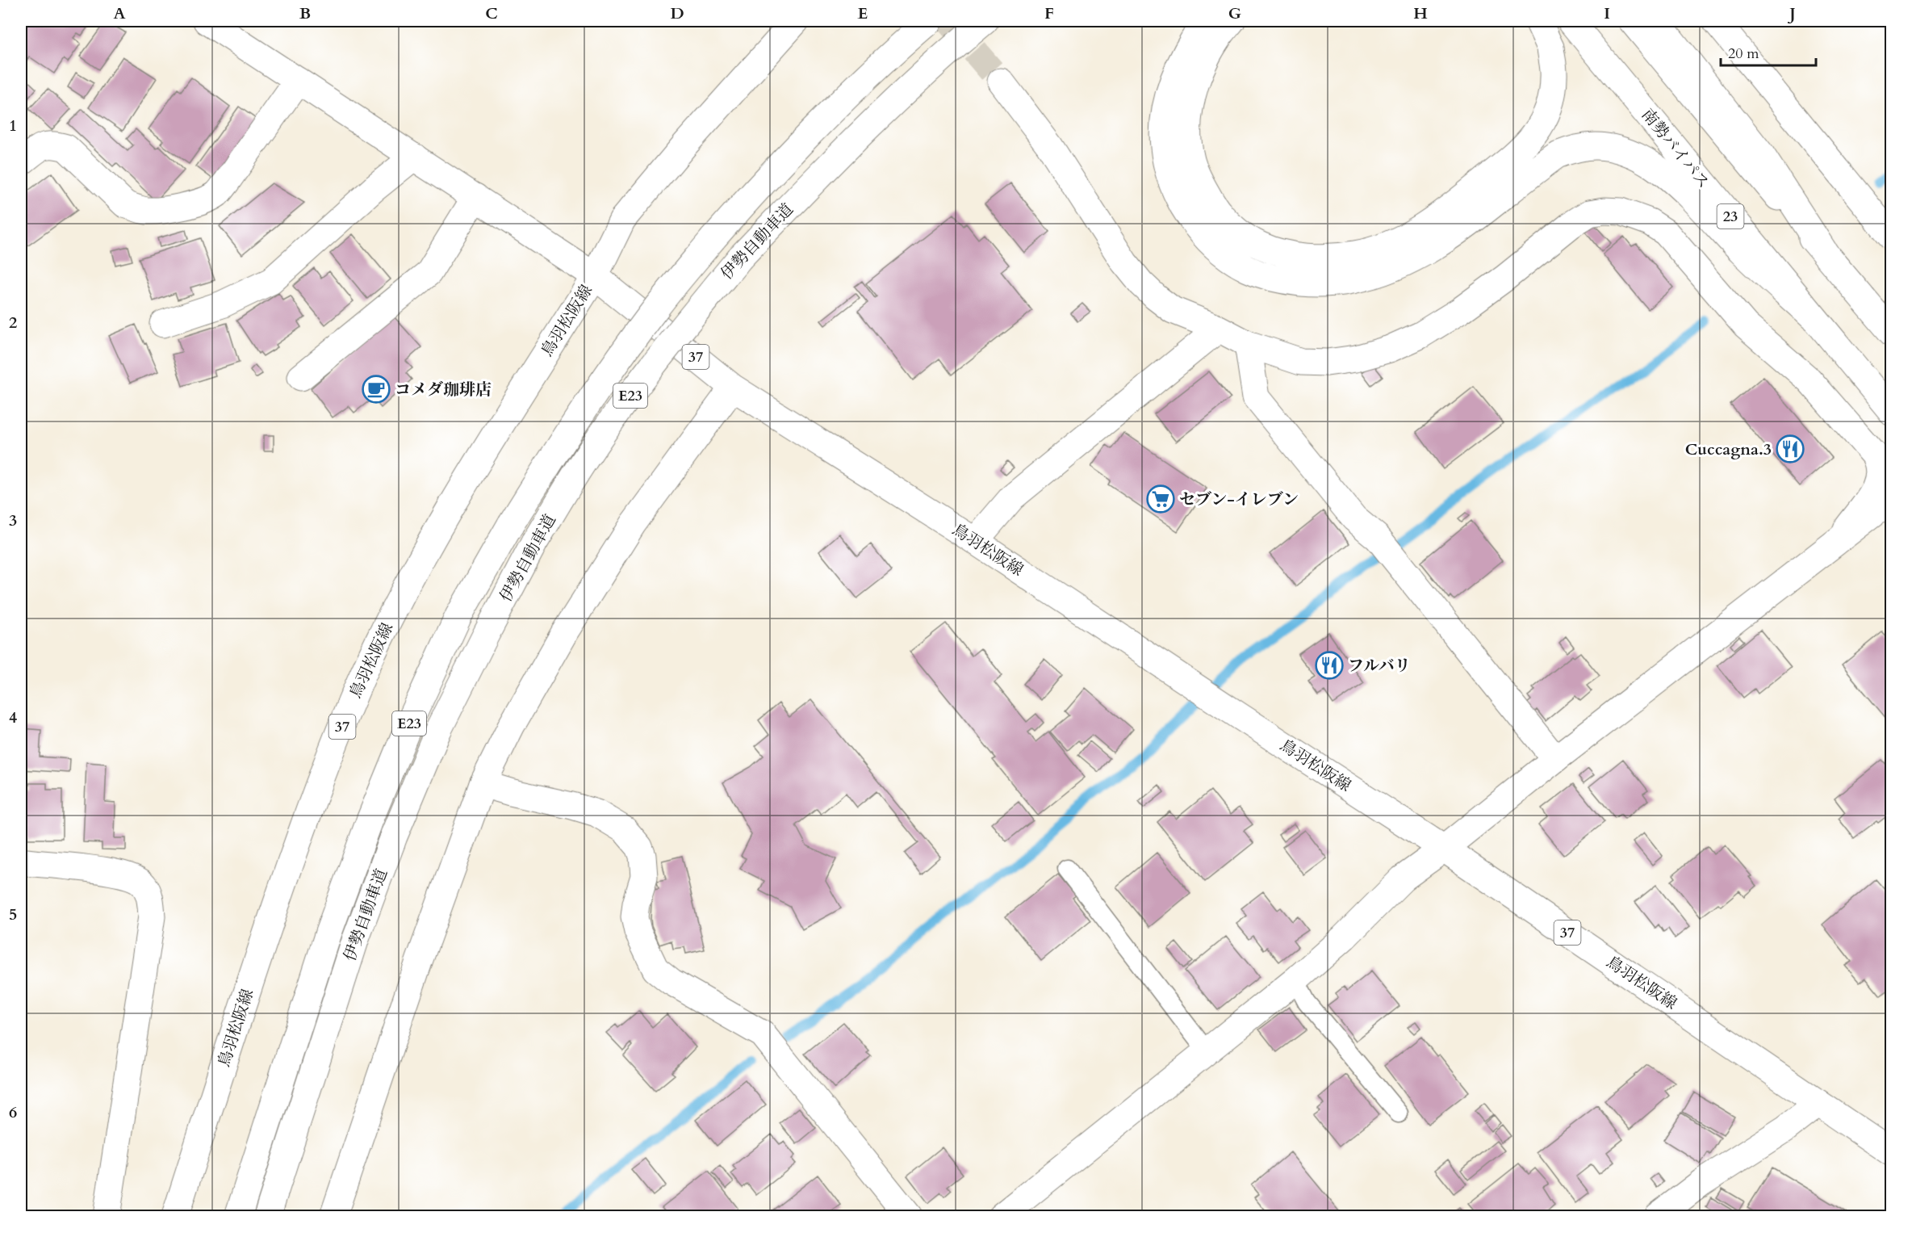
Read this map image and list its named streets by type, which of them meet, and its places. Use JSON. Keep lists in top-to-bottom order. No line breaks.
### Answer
{"streets":{"main road":["南勢バイパス","23","伊勢自動車道","鳥羽松阪線","37","E23"]},"places":{"cafe":["コメダ珈琲店"],"restaurant":["Cuccagna.3","フルバリ"],"supermarket":["セブン-イレブン"]},"scale_bar":"20 m","grid":{"columns":["A","B","C","D","E","F","G","H","I","J"],"rows":["1","2","3","4","5","6"]}}
